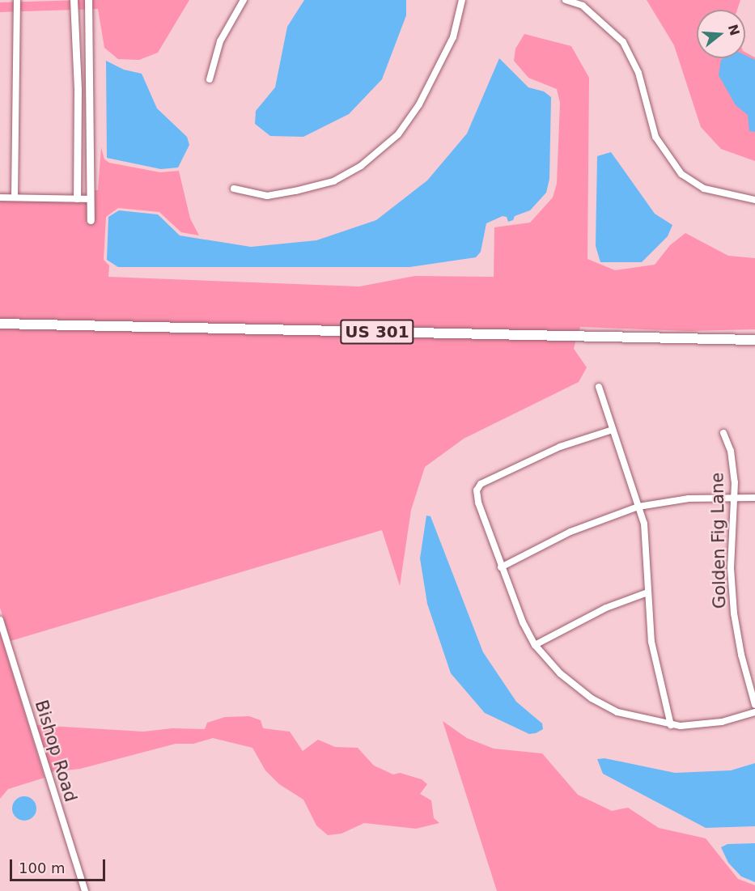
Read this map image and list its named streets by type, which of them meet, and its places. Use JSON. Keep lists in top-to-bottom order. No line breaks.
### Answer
{"streets":{"main road":["US 301"],"street":["Golden Fig Lane","Bishop Road"]},"scale_bar":"100 m","north":"right"}
